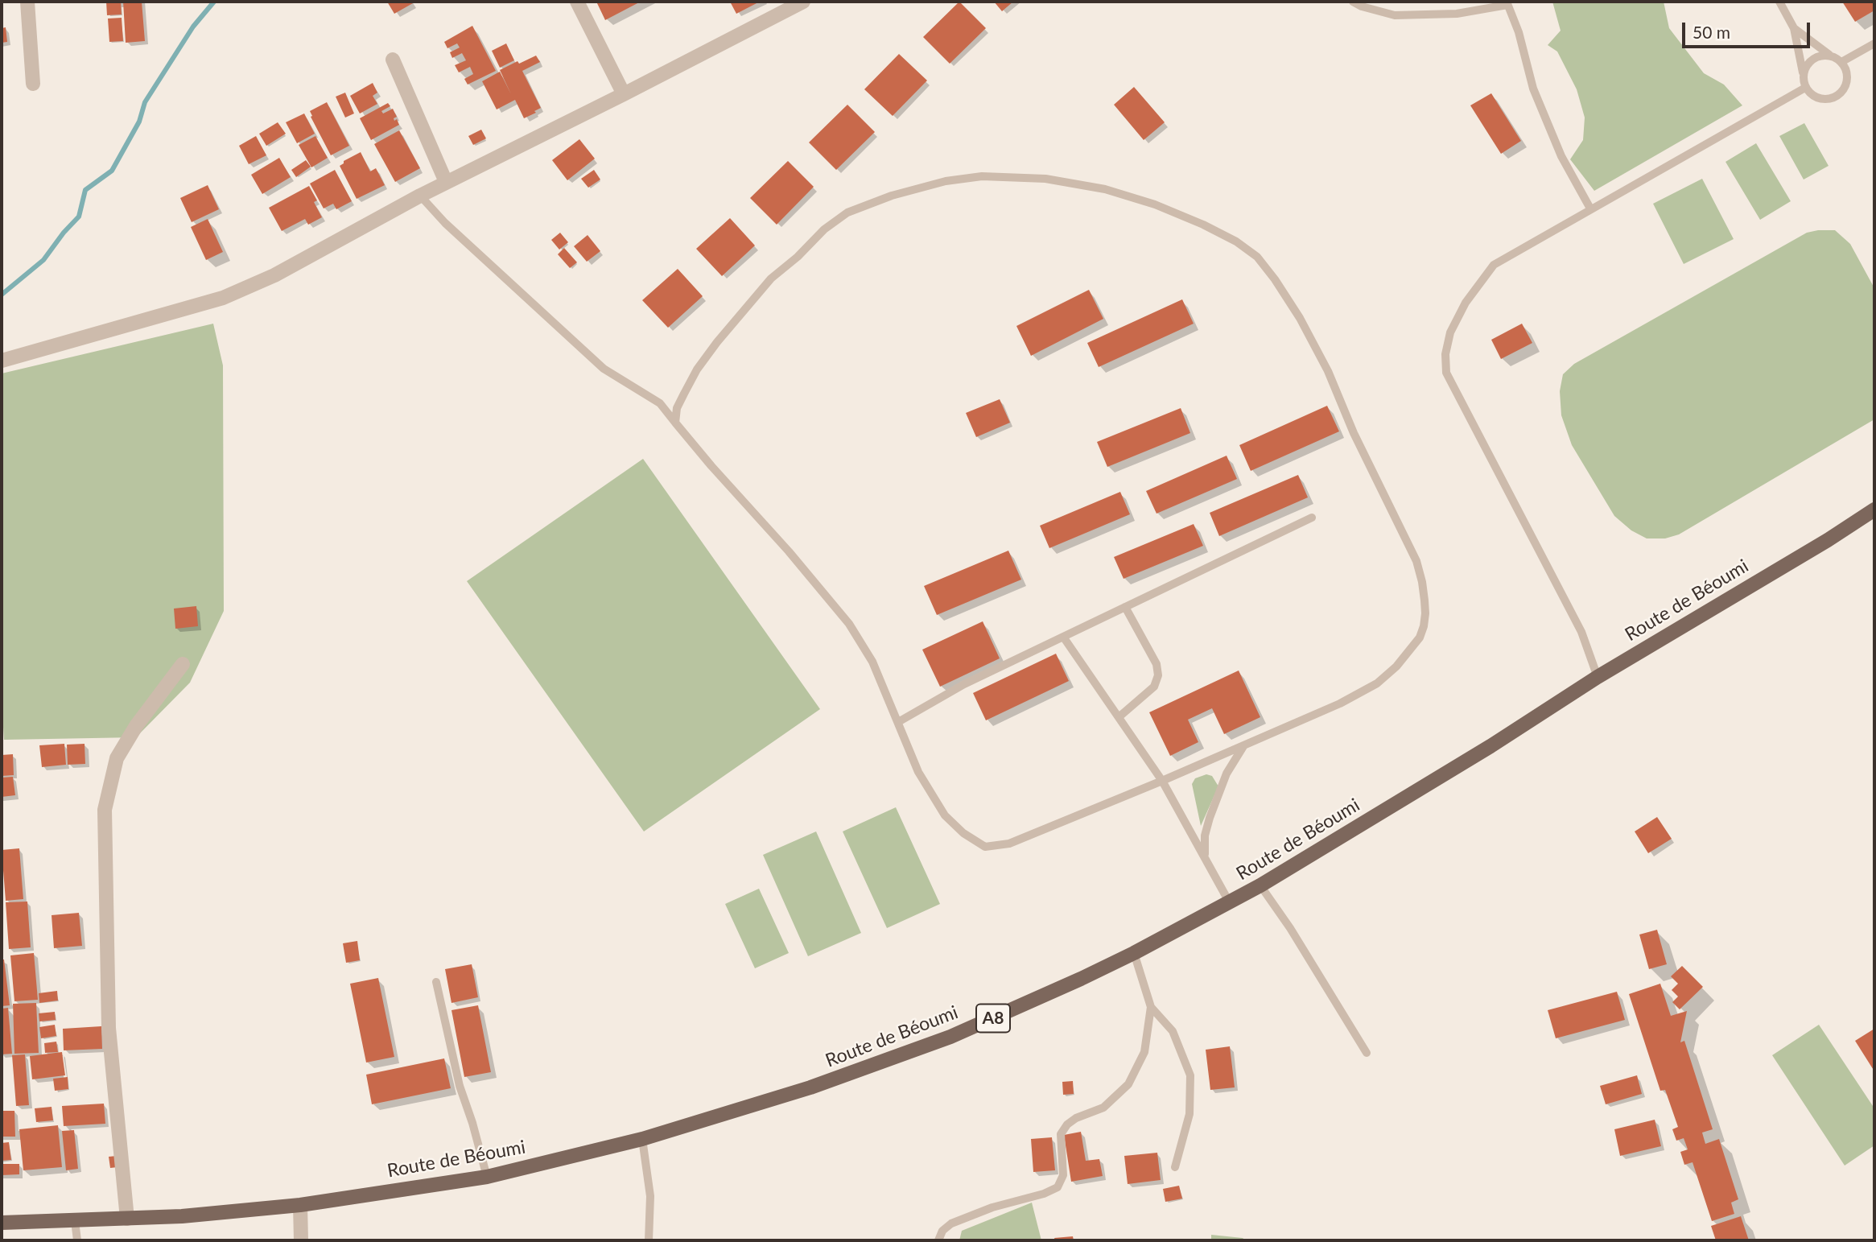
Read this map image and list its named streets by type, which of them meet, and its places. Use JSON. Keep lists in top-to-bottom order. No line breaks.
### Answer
{"streets":{"main road":["Route de Béoumi","A8"]},"scale_bar":"50 m"}
